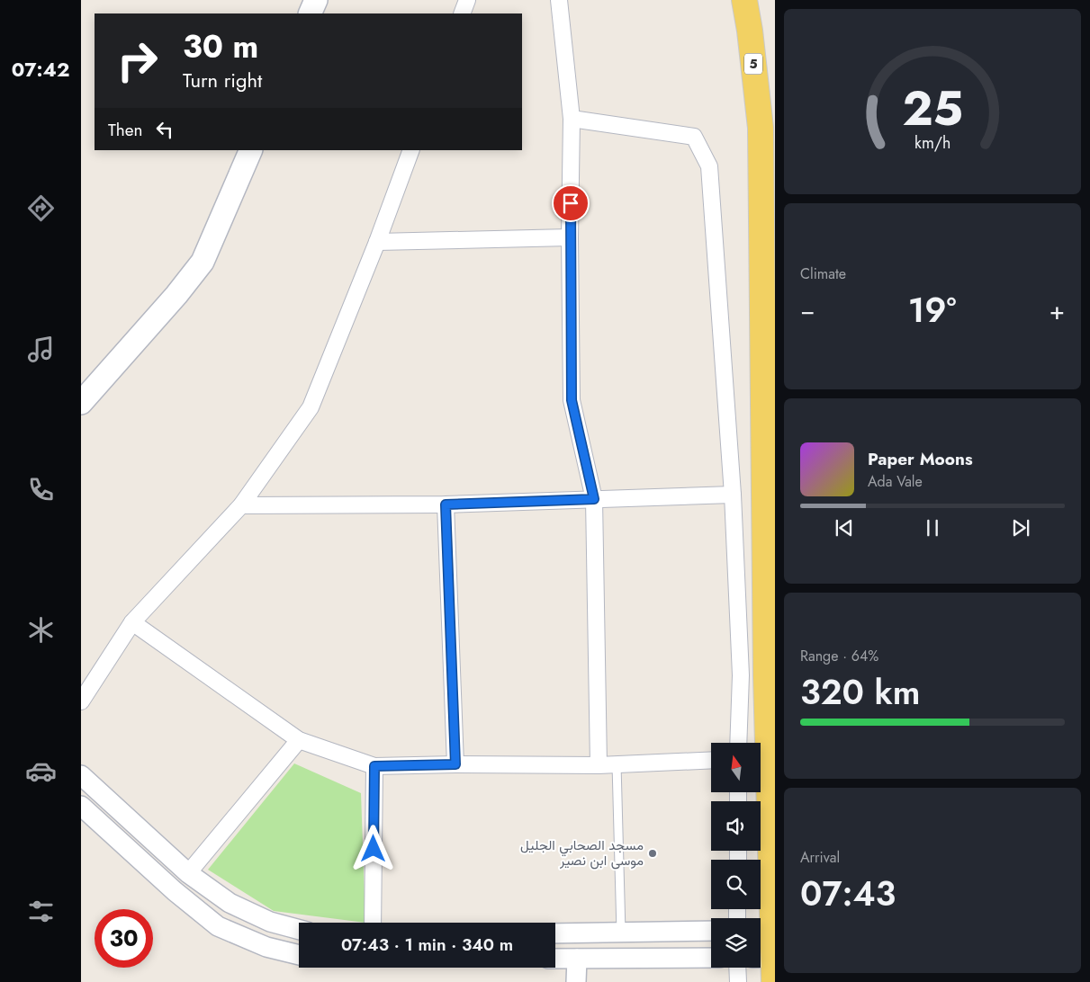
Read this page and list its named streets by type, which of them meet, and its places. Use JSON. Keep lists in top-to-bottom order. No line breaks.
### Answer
{"streets":{"main road":["5"]},"places":["مسجد الصحابي الجليل موسى ابن نصير"],"north":"top","page":{"tabs":"07:42","turn":["30 m","Turn right"],"then":"Then","tile":["Climate",["Range · 64%","320 km"],["Arrival","07:43"]],"heat":["−","19°","+"],"song":["Paper Moons","Ada Vale"],"limit":"30","trip":"07:43 · 1 min · 340 m","gauge":["25","km/h"]}}
